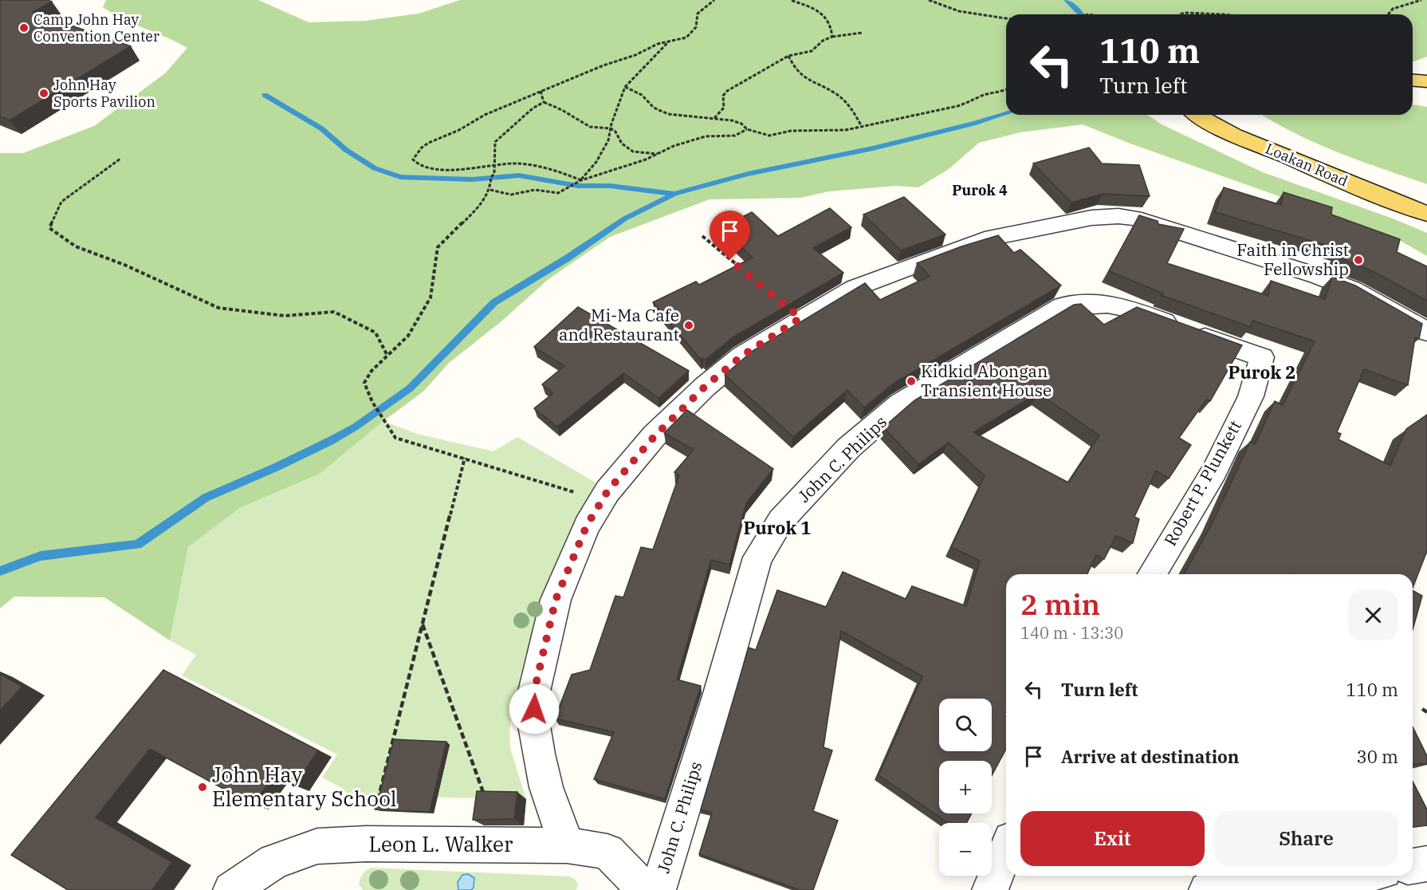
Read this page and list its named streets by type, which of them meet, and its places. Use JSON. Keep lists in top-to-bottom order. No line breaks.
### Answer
{"streets":{"main road":["Loakan Road"],"street":["John C. Philips","Robert P. Plunkett","Leon L. Walker"]},"crossings":[["John C. Philips","Robert P. Plunkett"]],"districts":["Purok 4","Purok 2","Purok 1"],"places":["Camp John Hay Convention Center","John Hay Sports Pavilion","Faith in Christ Fellowship","Mi-Ma Cafe and Restaurant","Kidkid Abongan Transient House","John Hay Elementary School"],"page":{"turn":["110 m","Turn left"],"heading":["2 min","140 m · 13:30"],"list":[{"name":"Turn left","value":"110 m"},{"name":"Arrive at destination","value":"30 m"}],"map_buttons":["+","−"],"buttons":["Exit","Share"]}}
